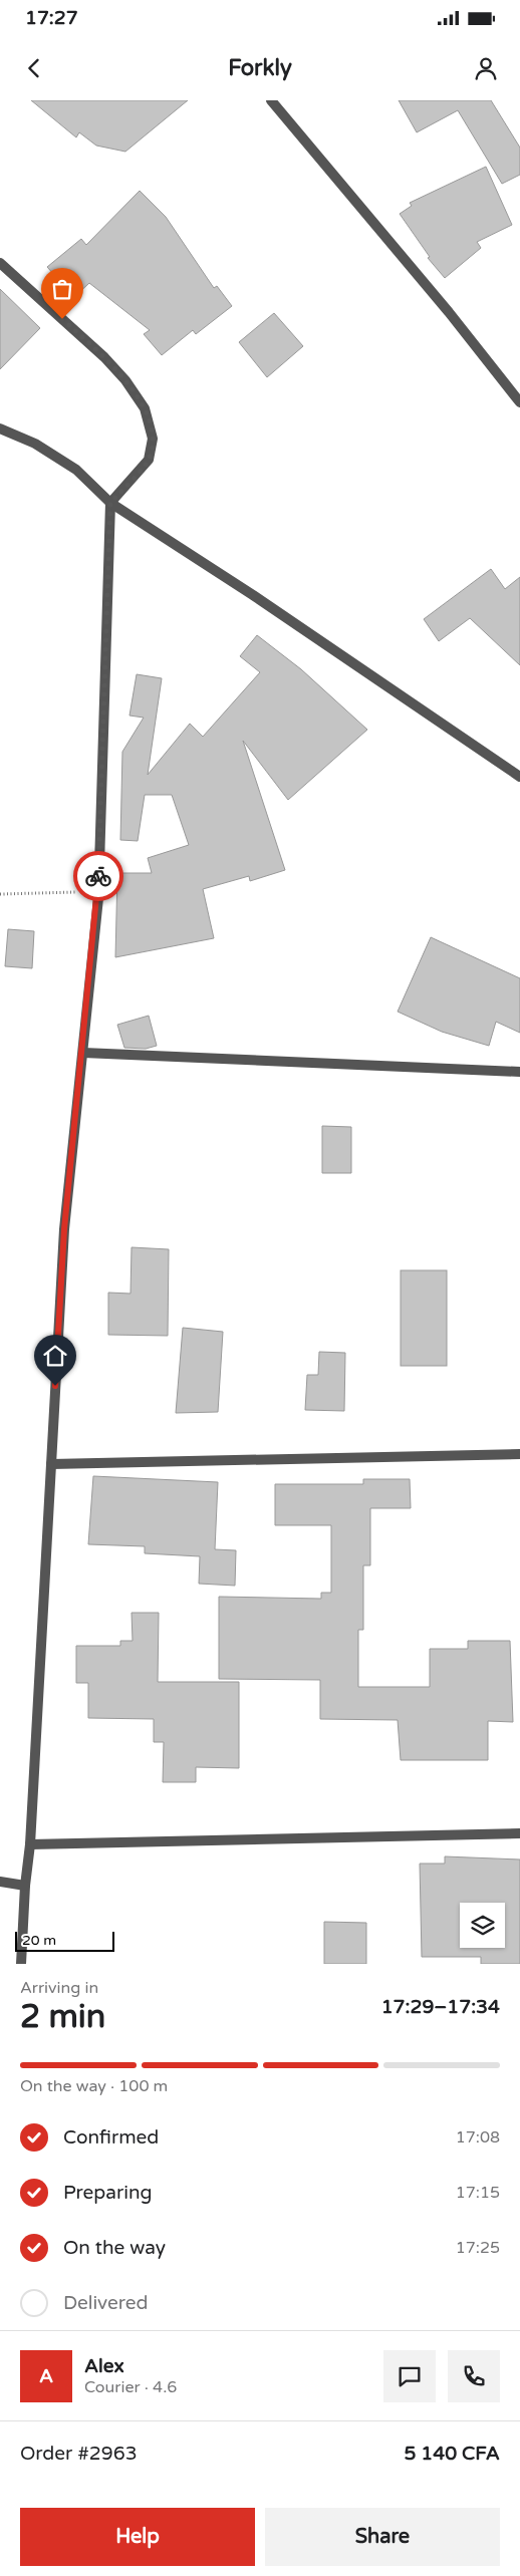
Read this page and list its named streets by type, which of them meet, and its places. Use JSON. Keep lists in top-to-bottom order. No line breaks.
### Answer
{"scale_bar":"20 m","page":{"status":"17:27","header":"Forkly","scale":"20 m","heading":["2 min","Arriving in","17:29–17:34"],"panel":["Alex","Courier · 4.6","Order #2963","5 140 CFA"],"bar":"On the way · 100 m","list":[["Confirmed","17:08"],["Preparing","17:15"],["On the way","17:25"],"Delivered"],"round":"A","buttons":["Help","Share"]}}
